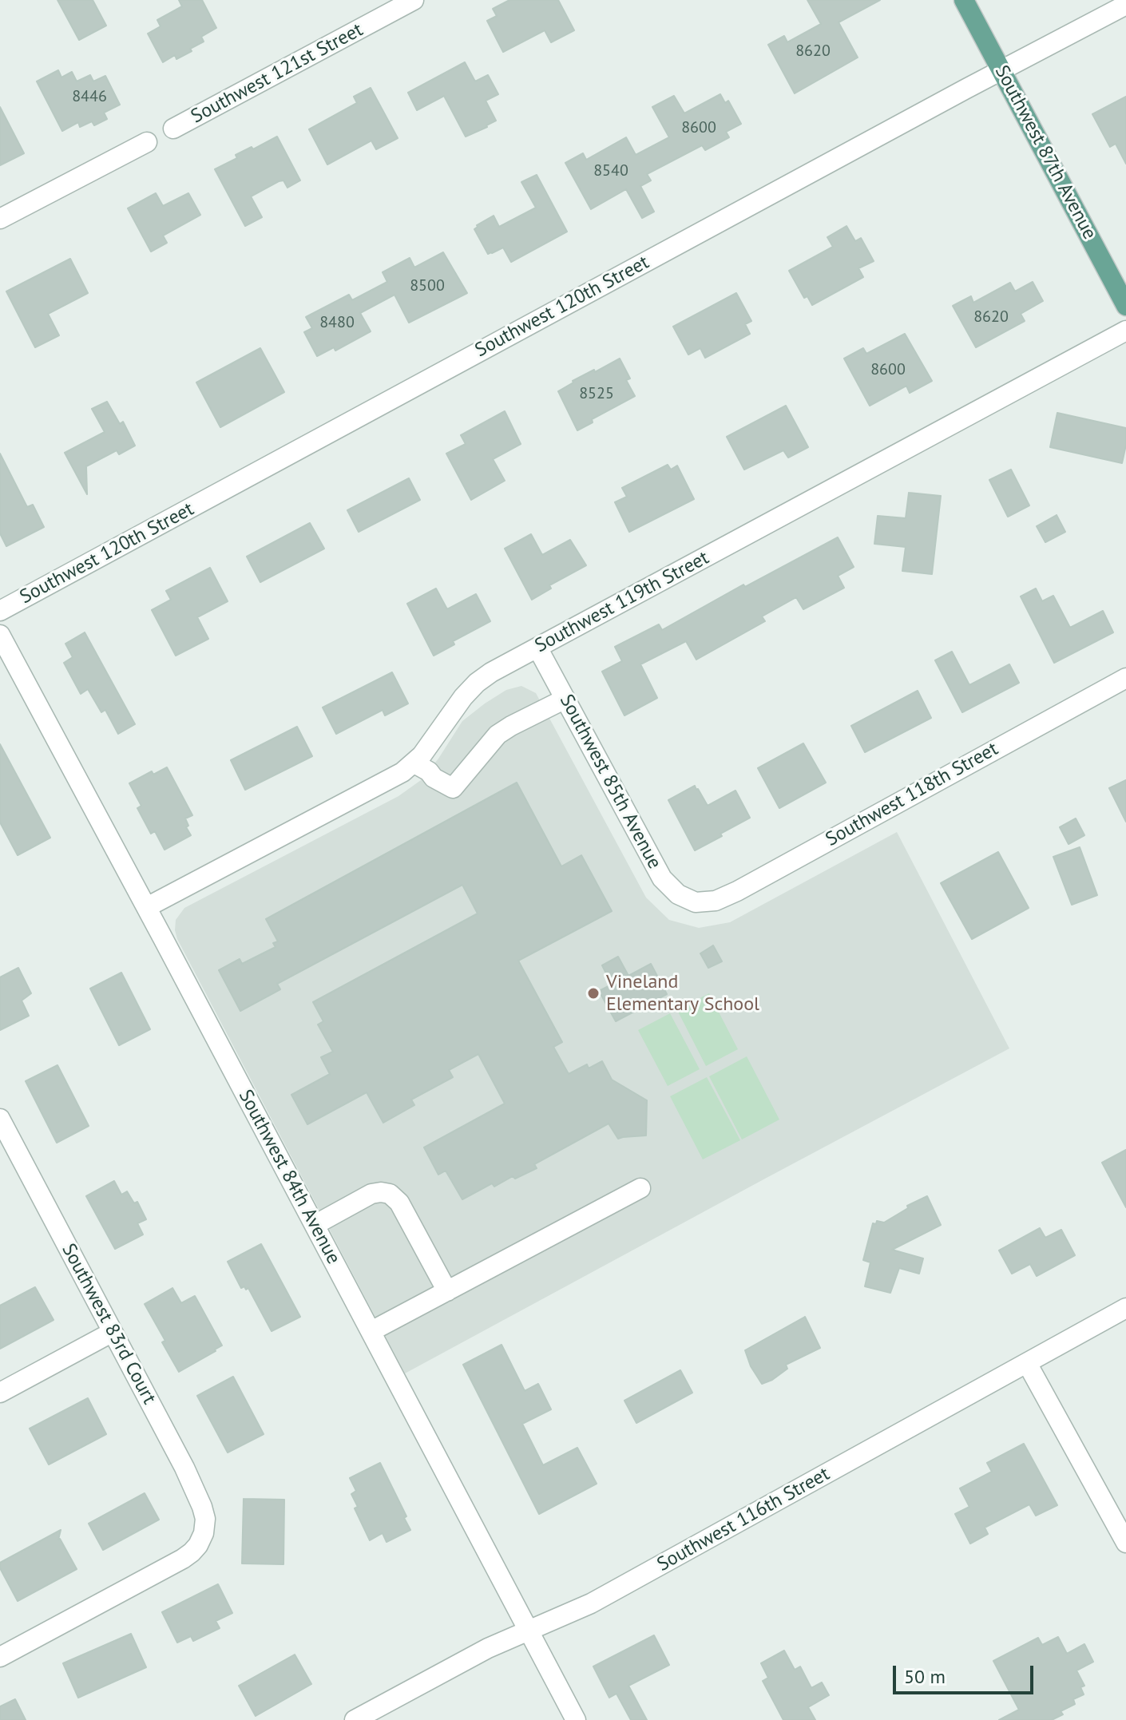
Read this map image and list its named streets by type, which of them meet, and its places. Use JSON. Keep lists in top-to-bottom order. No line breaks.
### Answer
{"streets":{"main road":["Southwest 87th Avenue"],"street":["Southwest 121st Street","Southwest 120th Street","Southwest 119th Street","Southwest 85th Avenue","Southwest 118th Street","Southwest 84th Avenue","Southwest 83rd Court","Southwest 116th Street"]},"crossings":[["Southwest 87th Avenue","Southwest 120th Street"],["Southwest 119th Street","Southwest 85th Avenue"],["Southwest 119th Street","Southwest 84th Avenue"],["Southwest 85th Avenue","Southwest 118th Street"],["Southwest 84th Avenue","Southwest 116th Street"]],"places":["Vineland Elementary School"],"house_numbers":["8620","8446","8600","8540","8500","8620","8480","8600","8525"],"scale_bar":"50 m"}
